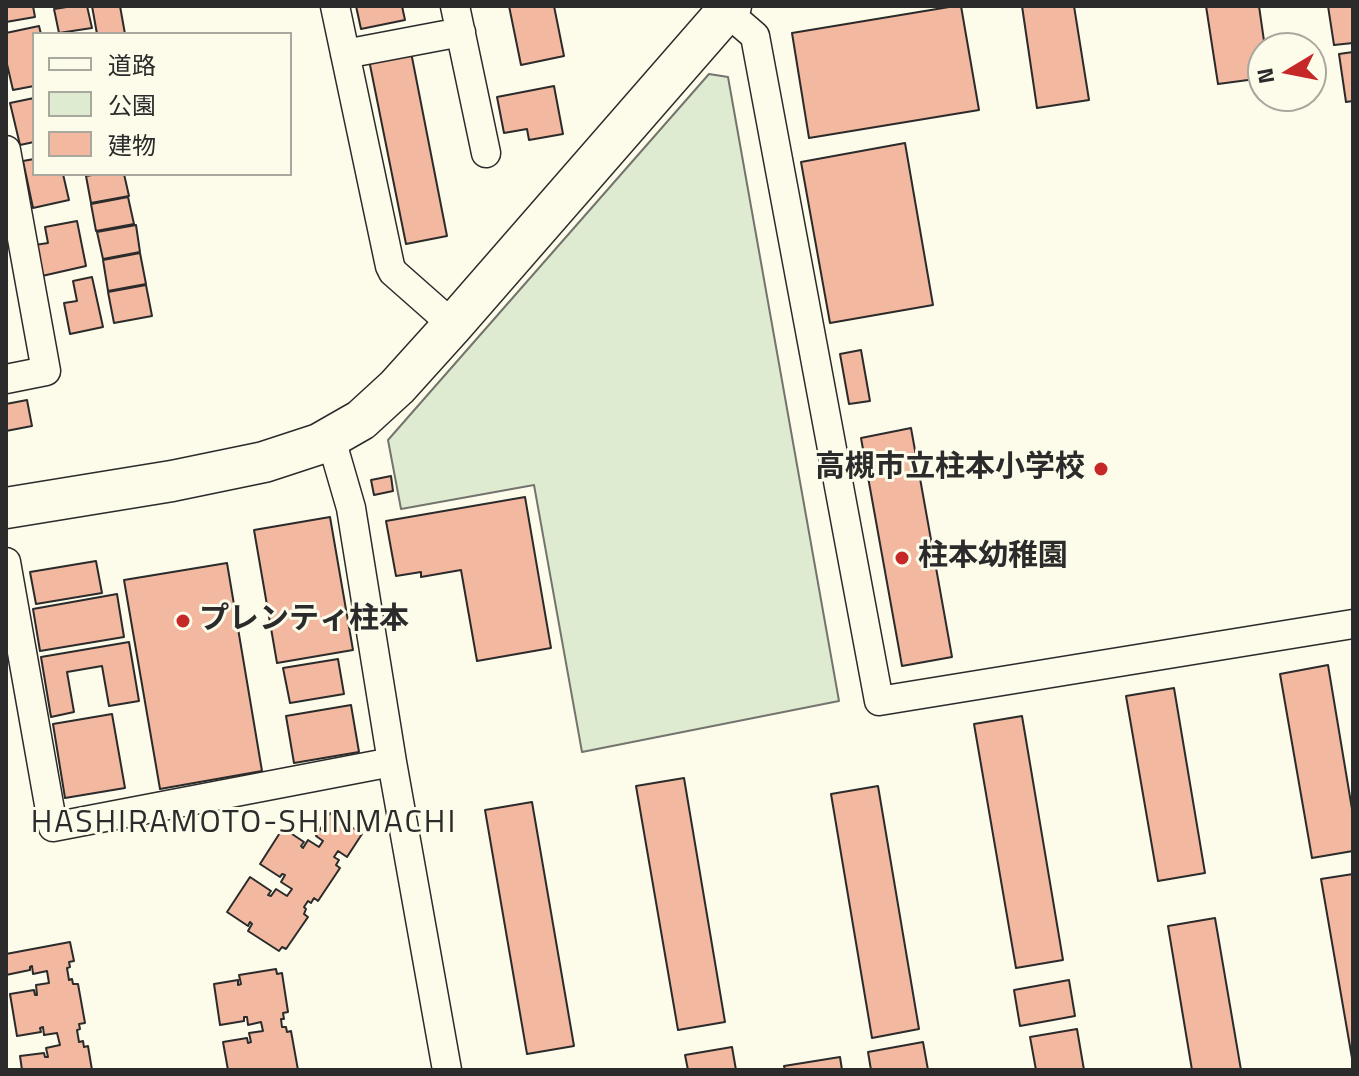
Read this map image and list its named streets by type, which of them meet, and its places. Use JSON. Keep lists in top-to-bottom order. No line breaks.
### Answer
{"districts":["HASHIRAMOTO-SHINMACHI"],"places":["高槻市立柱本小学校","柱本幼稚園","プレンティ柱本"],"legend":["道路","公園","建物"],"north":"left"}
